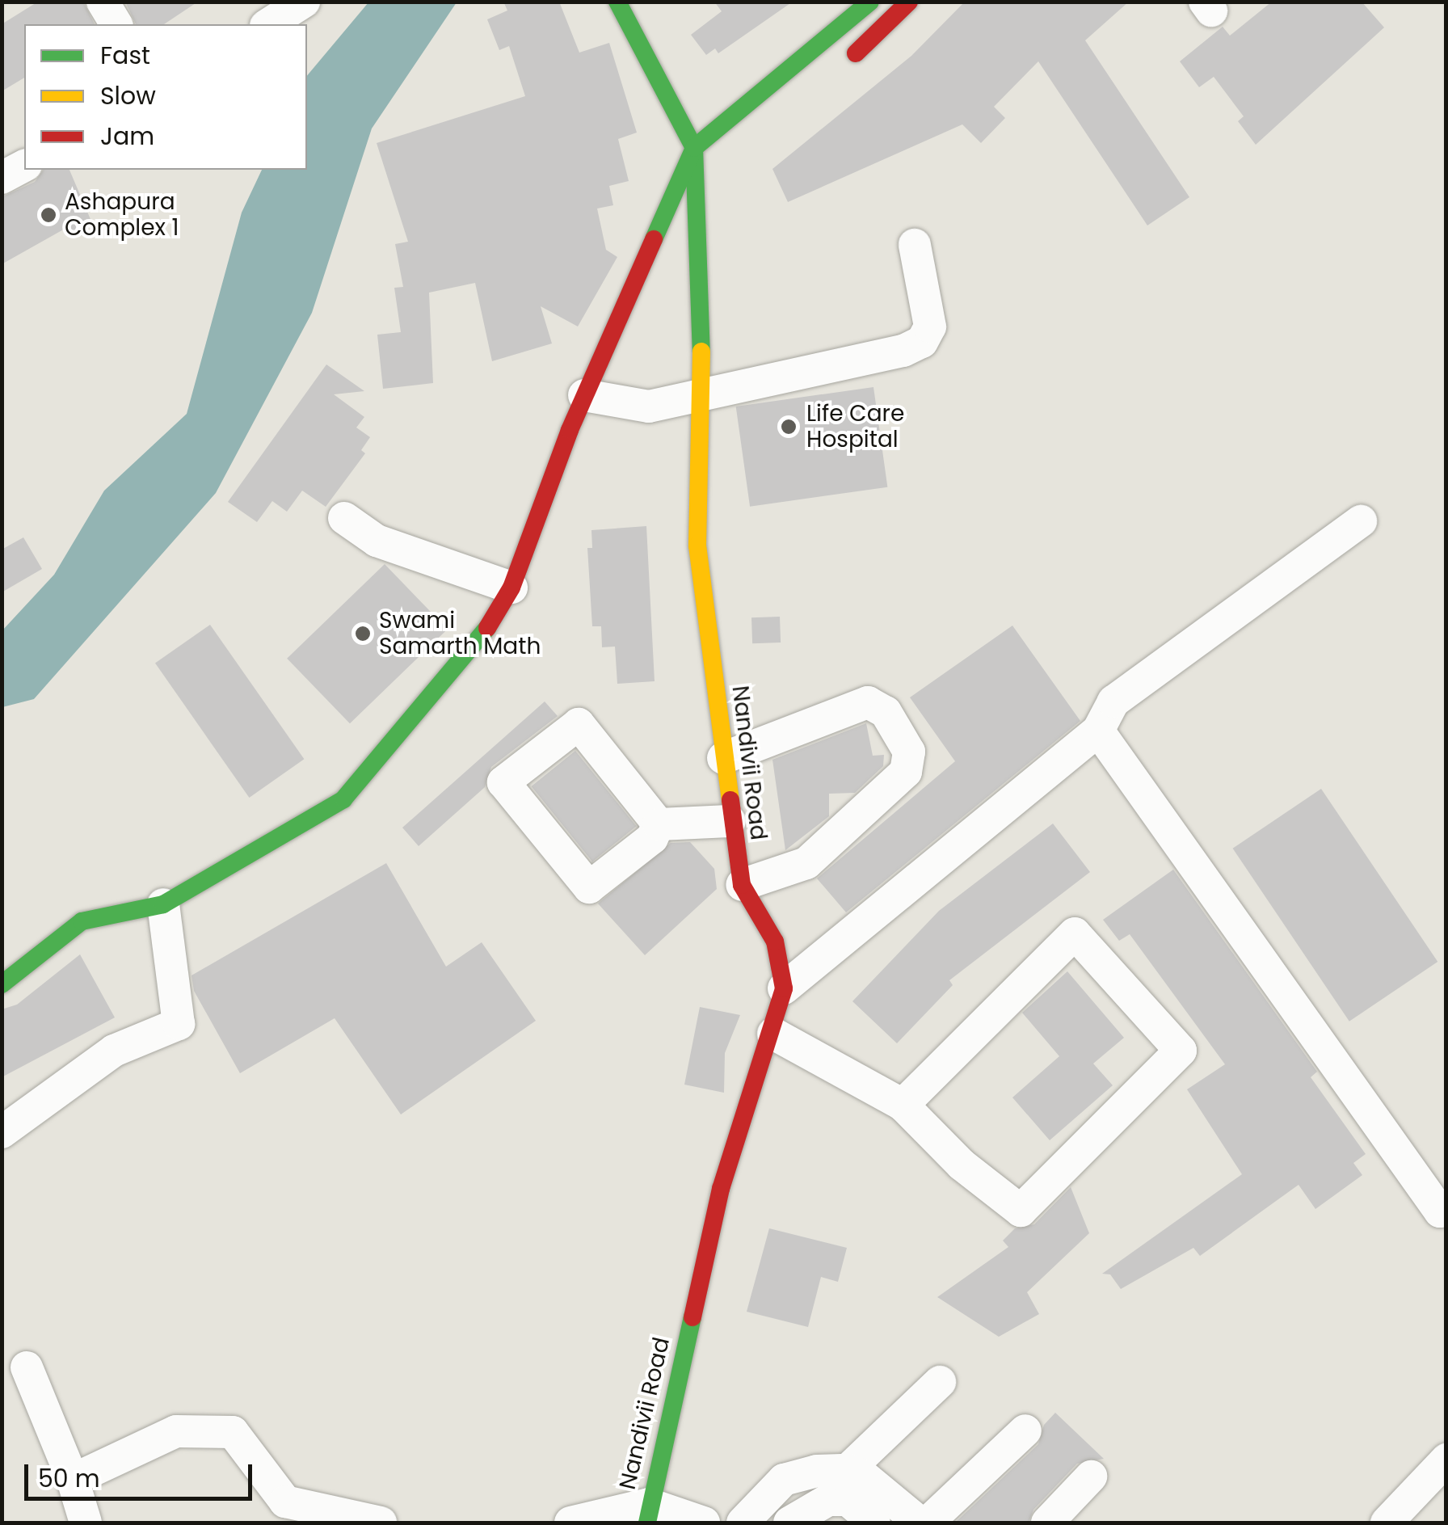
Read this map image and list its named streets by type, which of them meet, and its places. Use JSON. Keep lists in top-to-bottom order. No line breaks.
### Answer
{"streets":{"street":["Nandivii Road"]},"places":["Ashapura Complex 1","Life Care Hospital","Swami Samarth Math"],"legend":["Fast","Slow","Jam"],"scale_bar":"50 m"}
